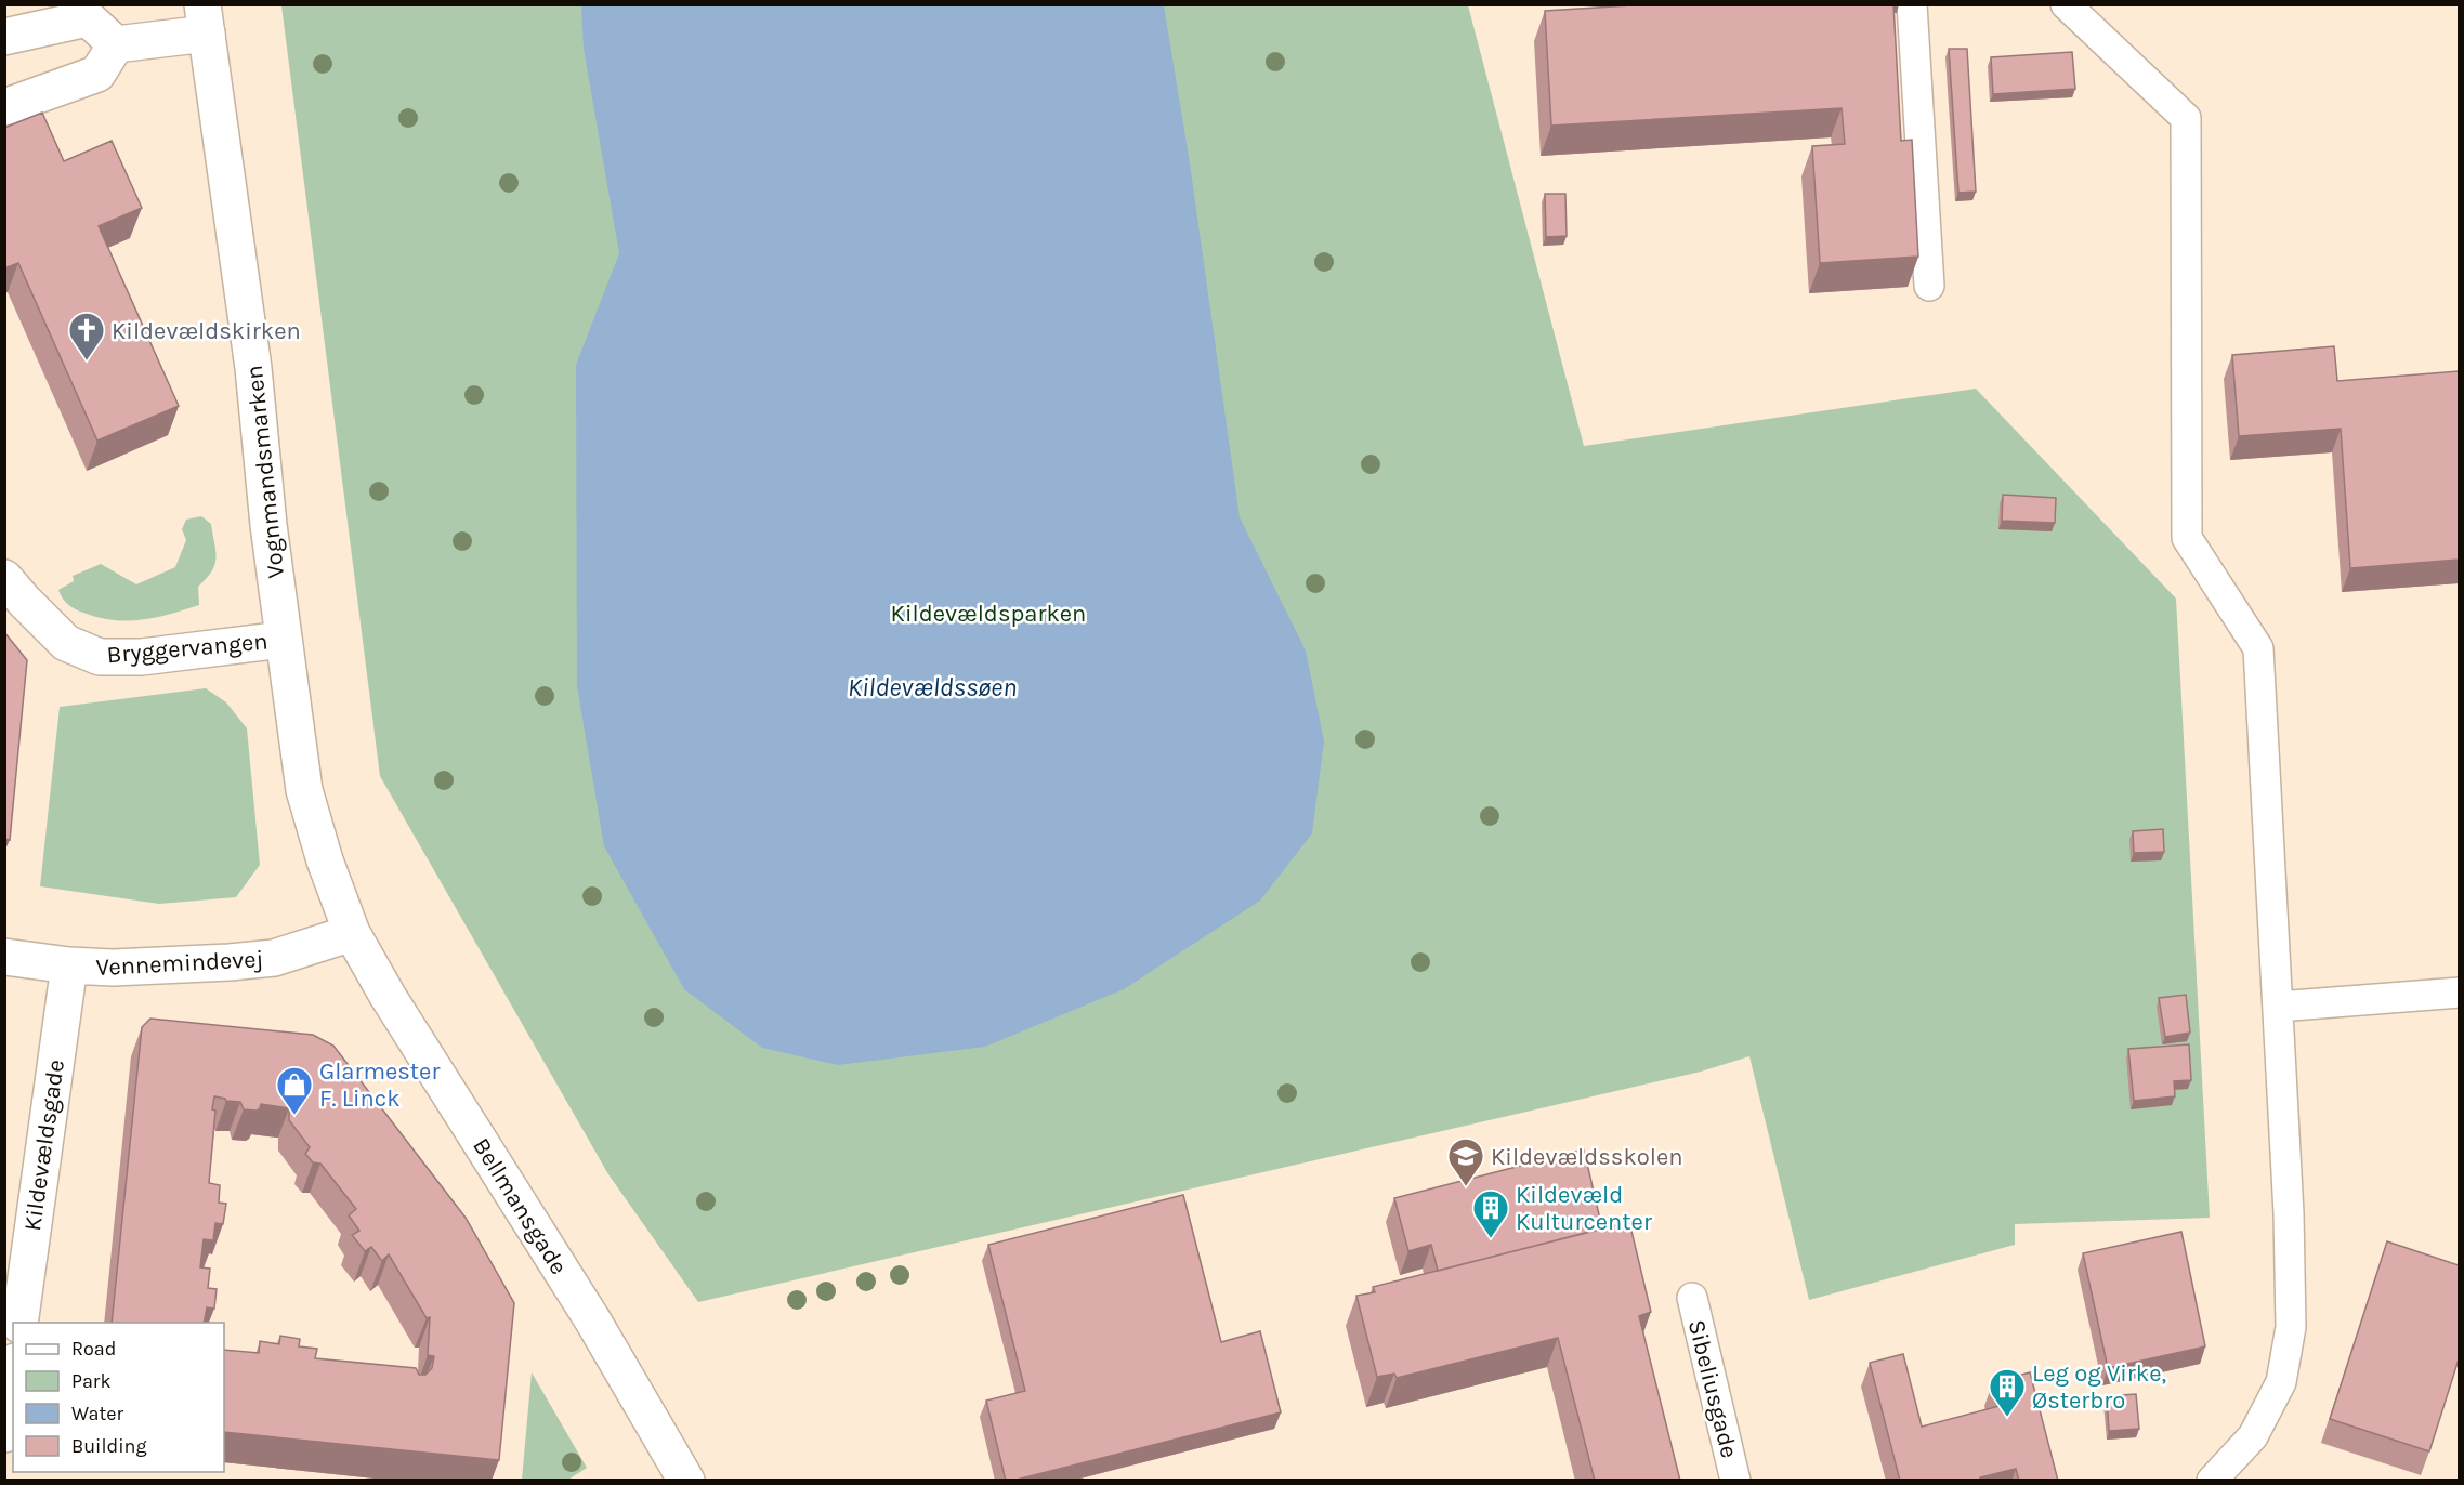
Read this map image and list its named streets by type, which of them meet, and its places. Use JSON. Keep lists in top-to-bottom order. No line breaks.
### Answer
{"streets":{"street":["Vognmandsmarken","Bryggervangen","Vennemindevej","Kildevældsgade","Bellmansgade"],"lane":["Sibeliusgade"]},"crossings":[["Vognmandsmarken","Bryggervangen"],["Vognmandsmarken","Vennemindevej"],["Vognmandsmarken","Bellmansgade"],["Vennemindevej","Kildevældsgade"],["Vennemindevej","Bellmansgade"]],"water":["Kildevældssøen"],"parks":["Kildevældsparken"],"places":{"church":["Kildevældskirken"],"shop":["Glarmester F. Linck"],"school or university":["Kildevældsskolen"],"building":["Kildevæld Kulturcenter","Leg og Virke, Østerbro"]},"legend":["Road","Park","Water","Building"]}
